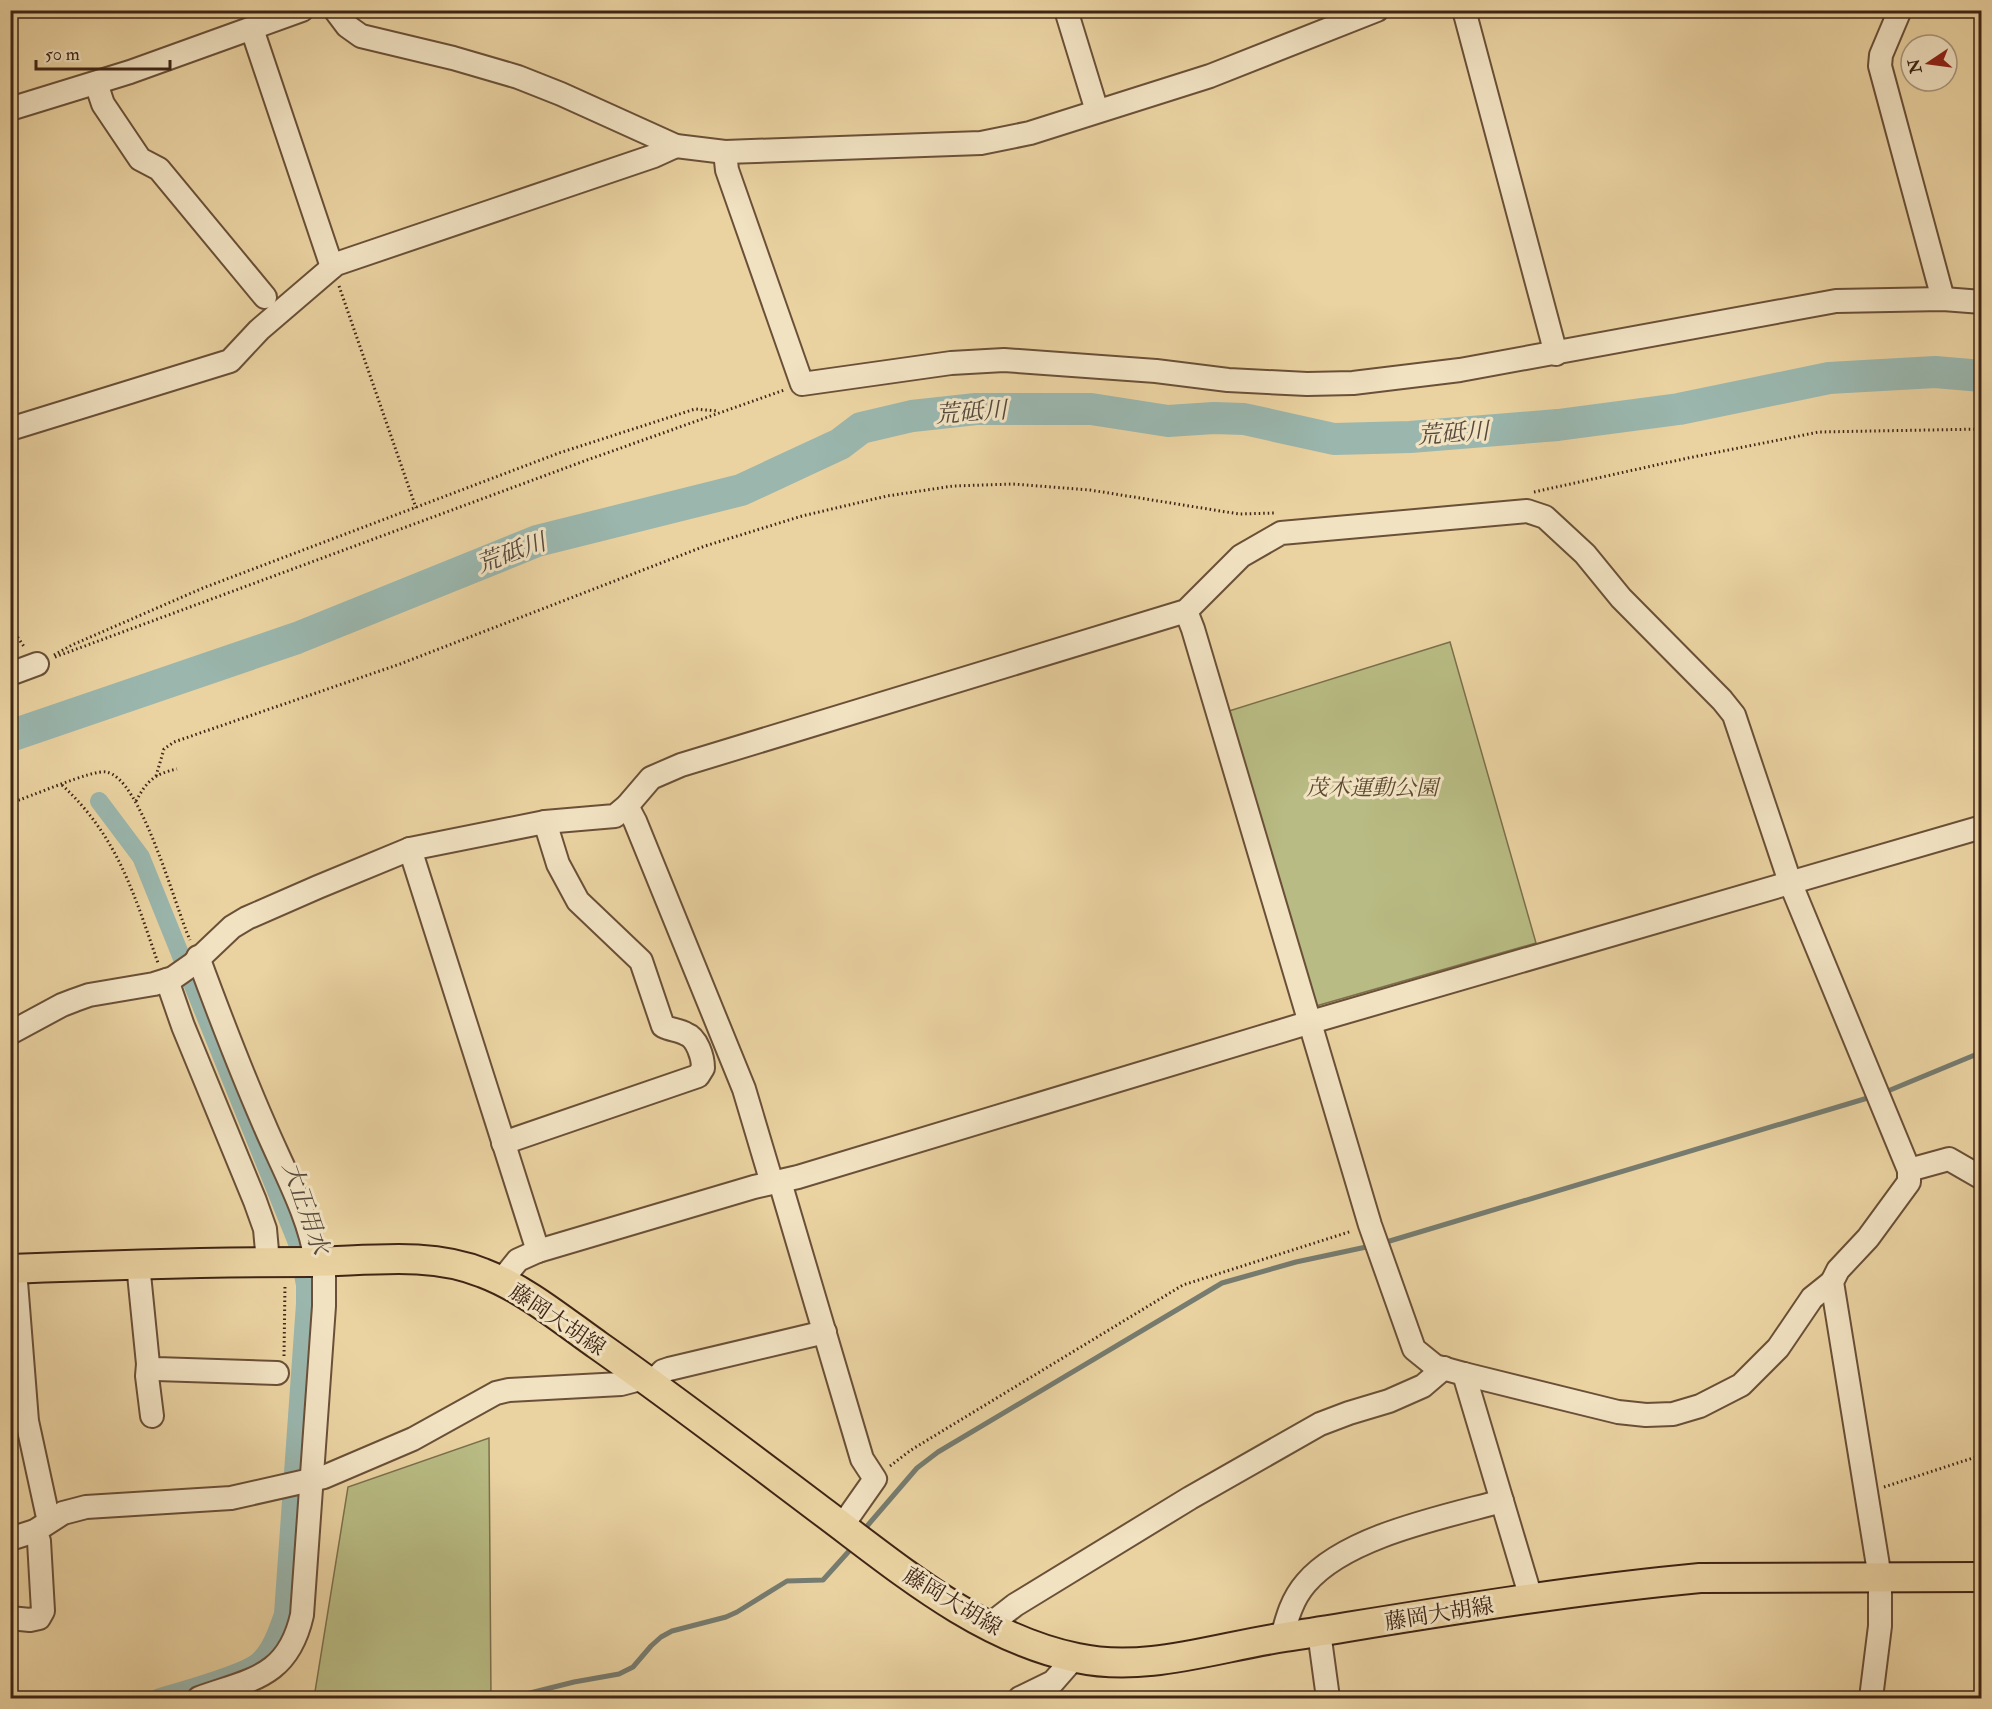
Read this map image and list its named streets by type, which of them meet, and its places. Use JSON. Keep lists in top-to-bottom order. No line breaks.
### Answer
{"streets":{"main road":["藤岡大胡線"]},"water":["荒砥川","大正用水"],"parks":["茂木運動公園"],"scale_bar":"50 m","north":"left"}
